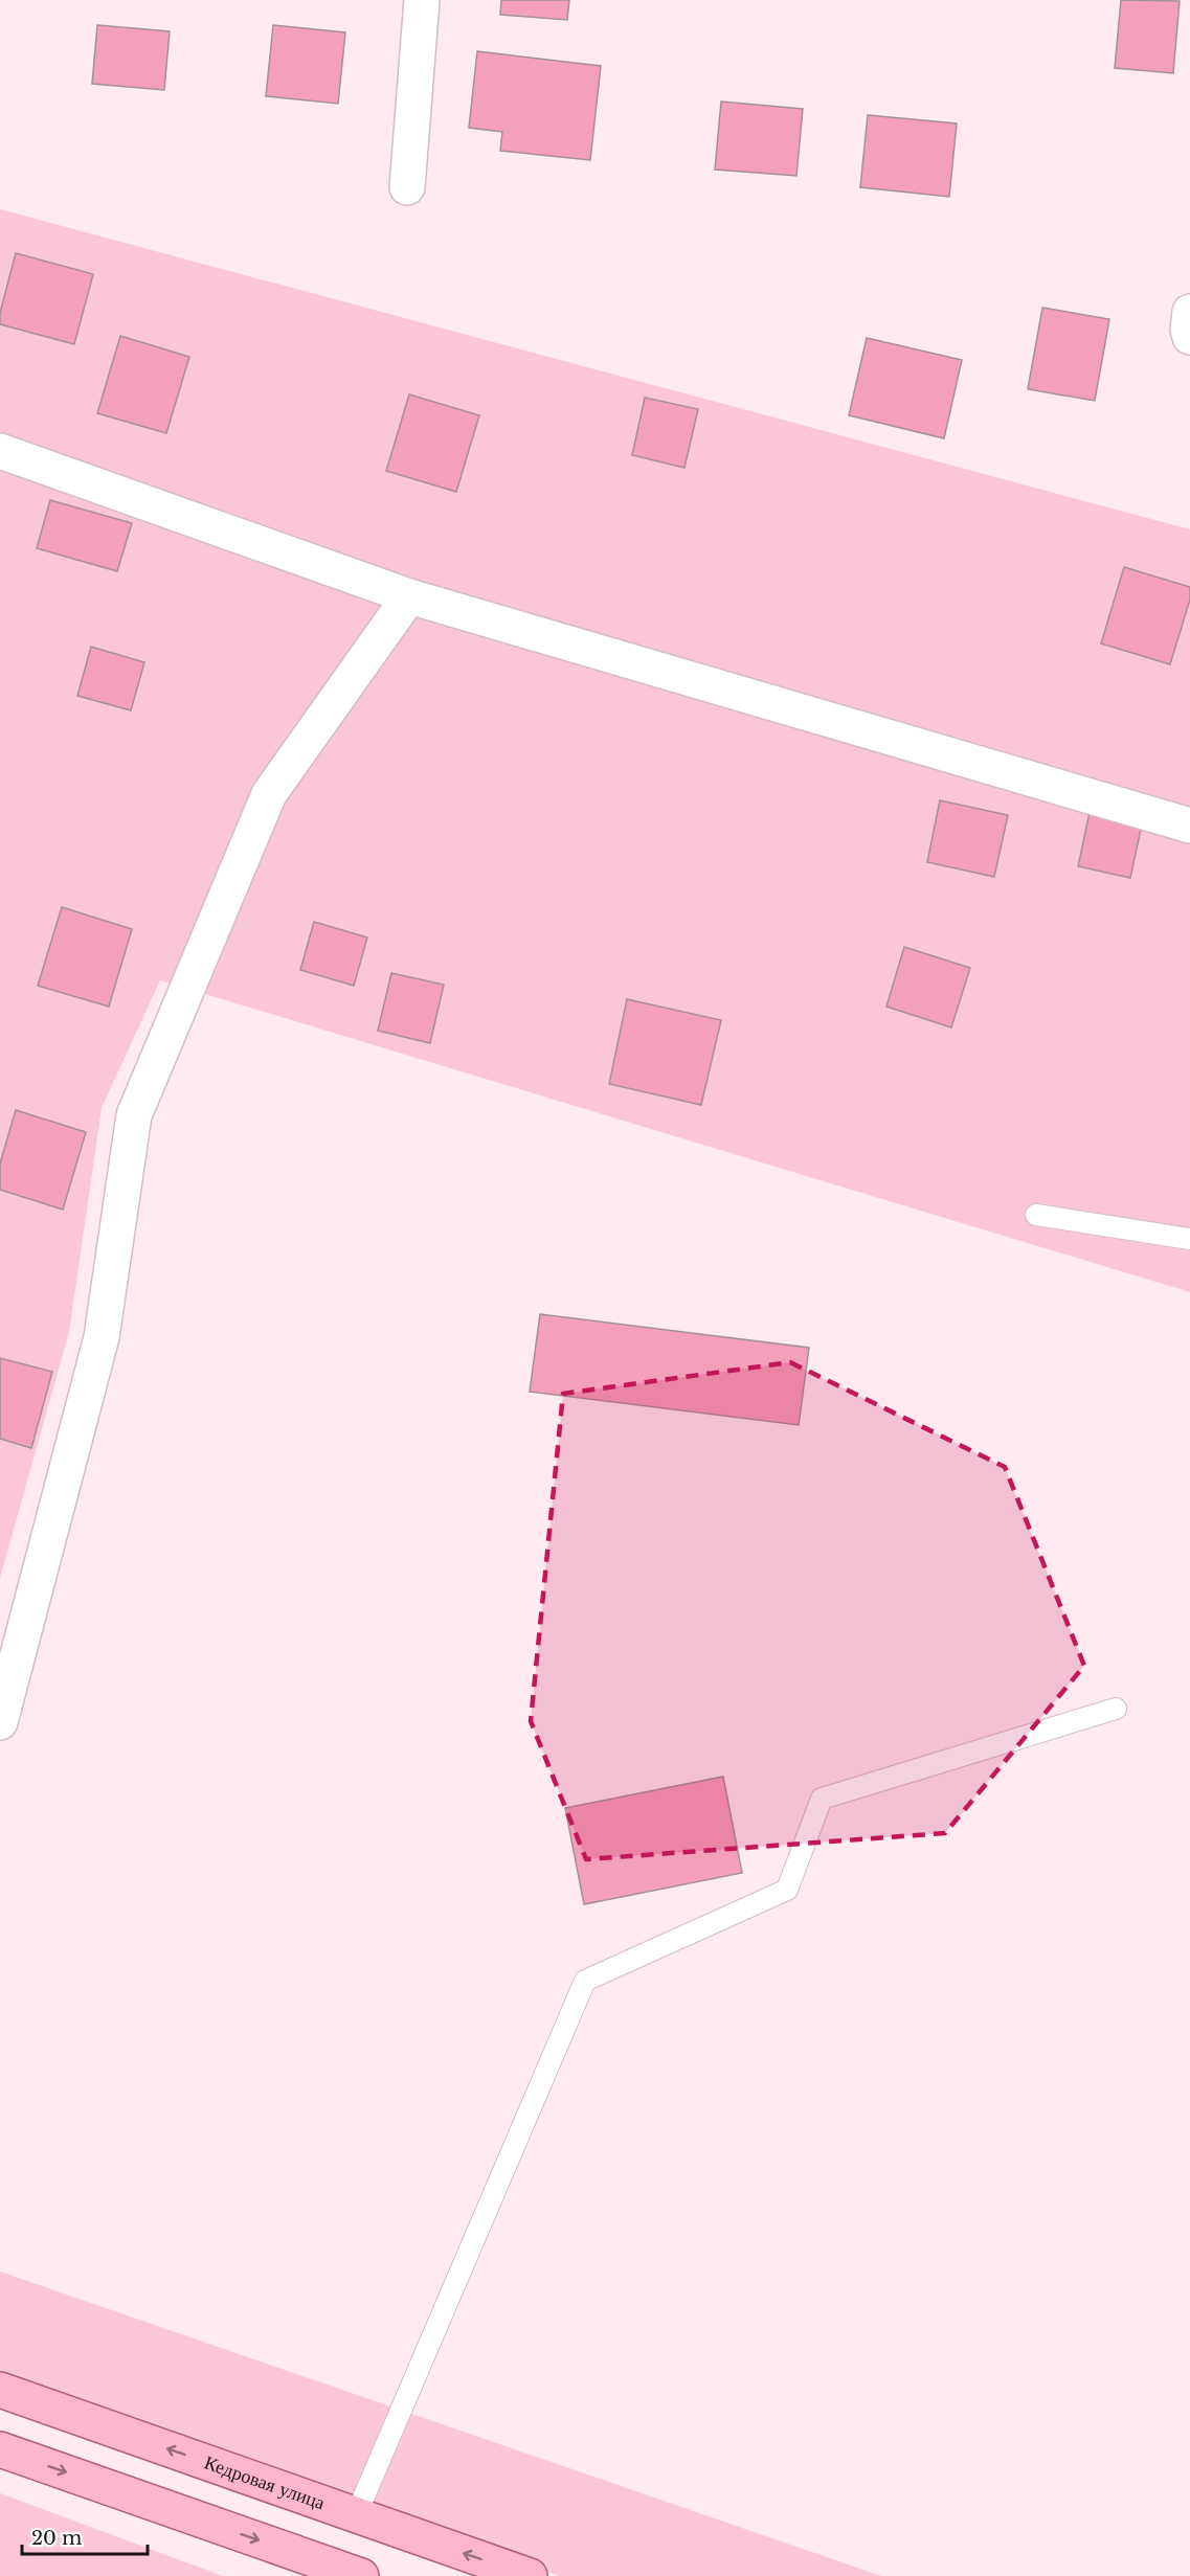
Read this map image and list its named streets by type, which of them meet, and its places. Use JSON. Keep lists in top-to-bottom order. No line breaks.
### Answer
{"streets":{"main road":["Кедровая улица"]},"scale_bar":"20 m"}
